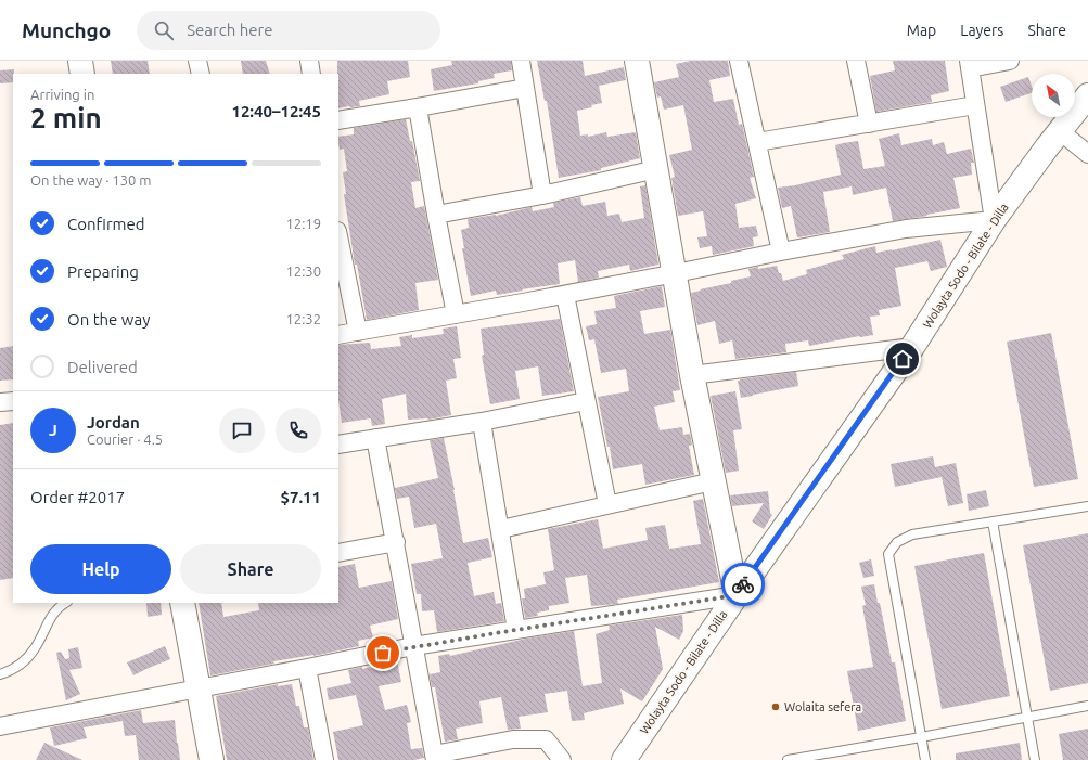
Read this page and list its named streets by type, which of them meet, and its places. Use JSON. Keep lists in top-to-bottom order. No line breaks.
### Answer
{"streets":{"main road":["Wolayta Sodo - Bilate - Dilla"]},"places":["Wolaita sefera"],"north":"top left","page":{"header":"Munchgo","search":"Search here","nav":["Map","Layers","Share"],"heading":["2 min","Arriving in","12:40–12:45"],"panel":["Jordan","Courier · 4.5","Order #2017","$7.11"],"bar":"On the way · 130 m","list":[["Confirmed","12:19"],["Preparing","12:30"],["On the way","12:32"],"Delivered"],"round":"J","buttons":["Help","Share"]}}
